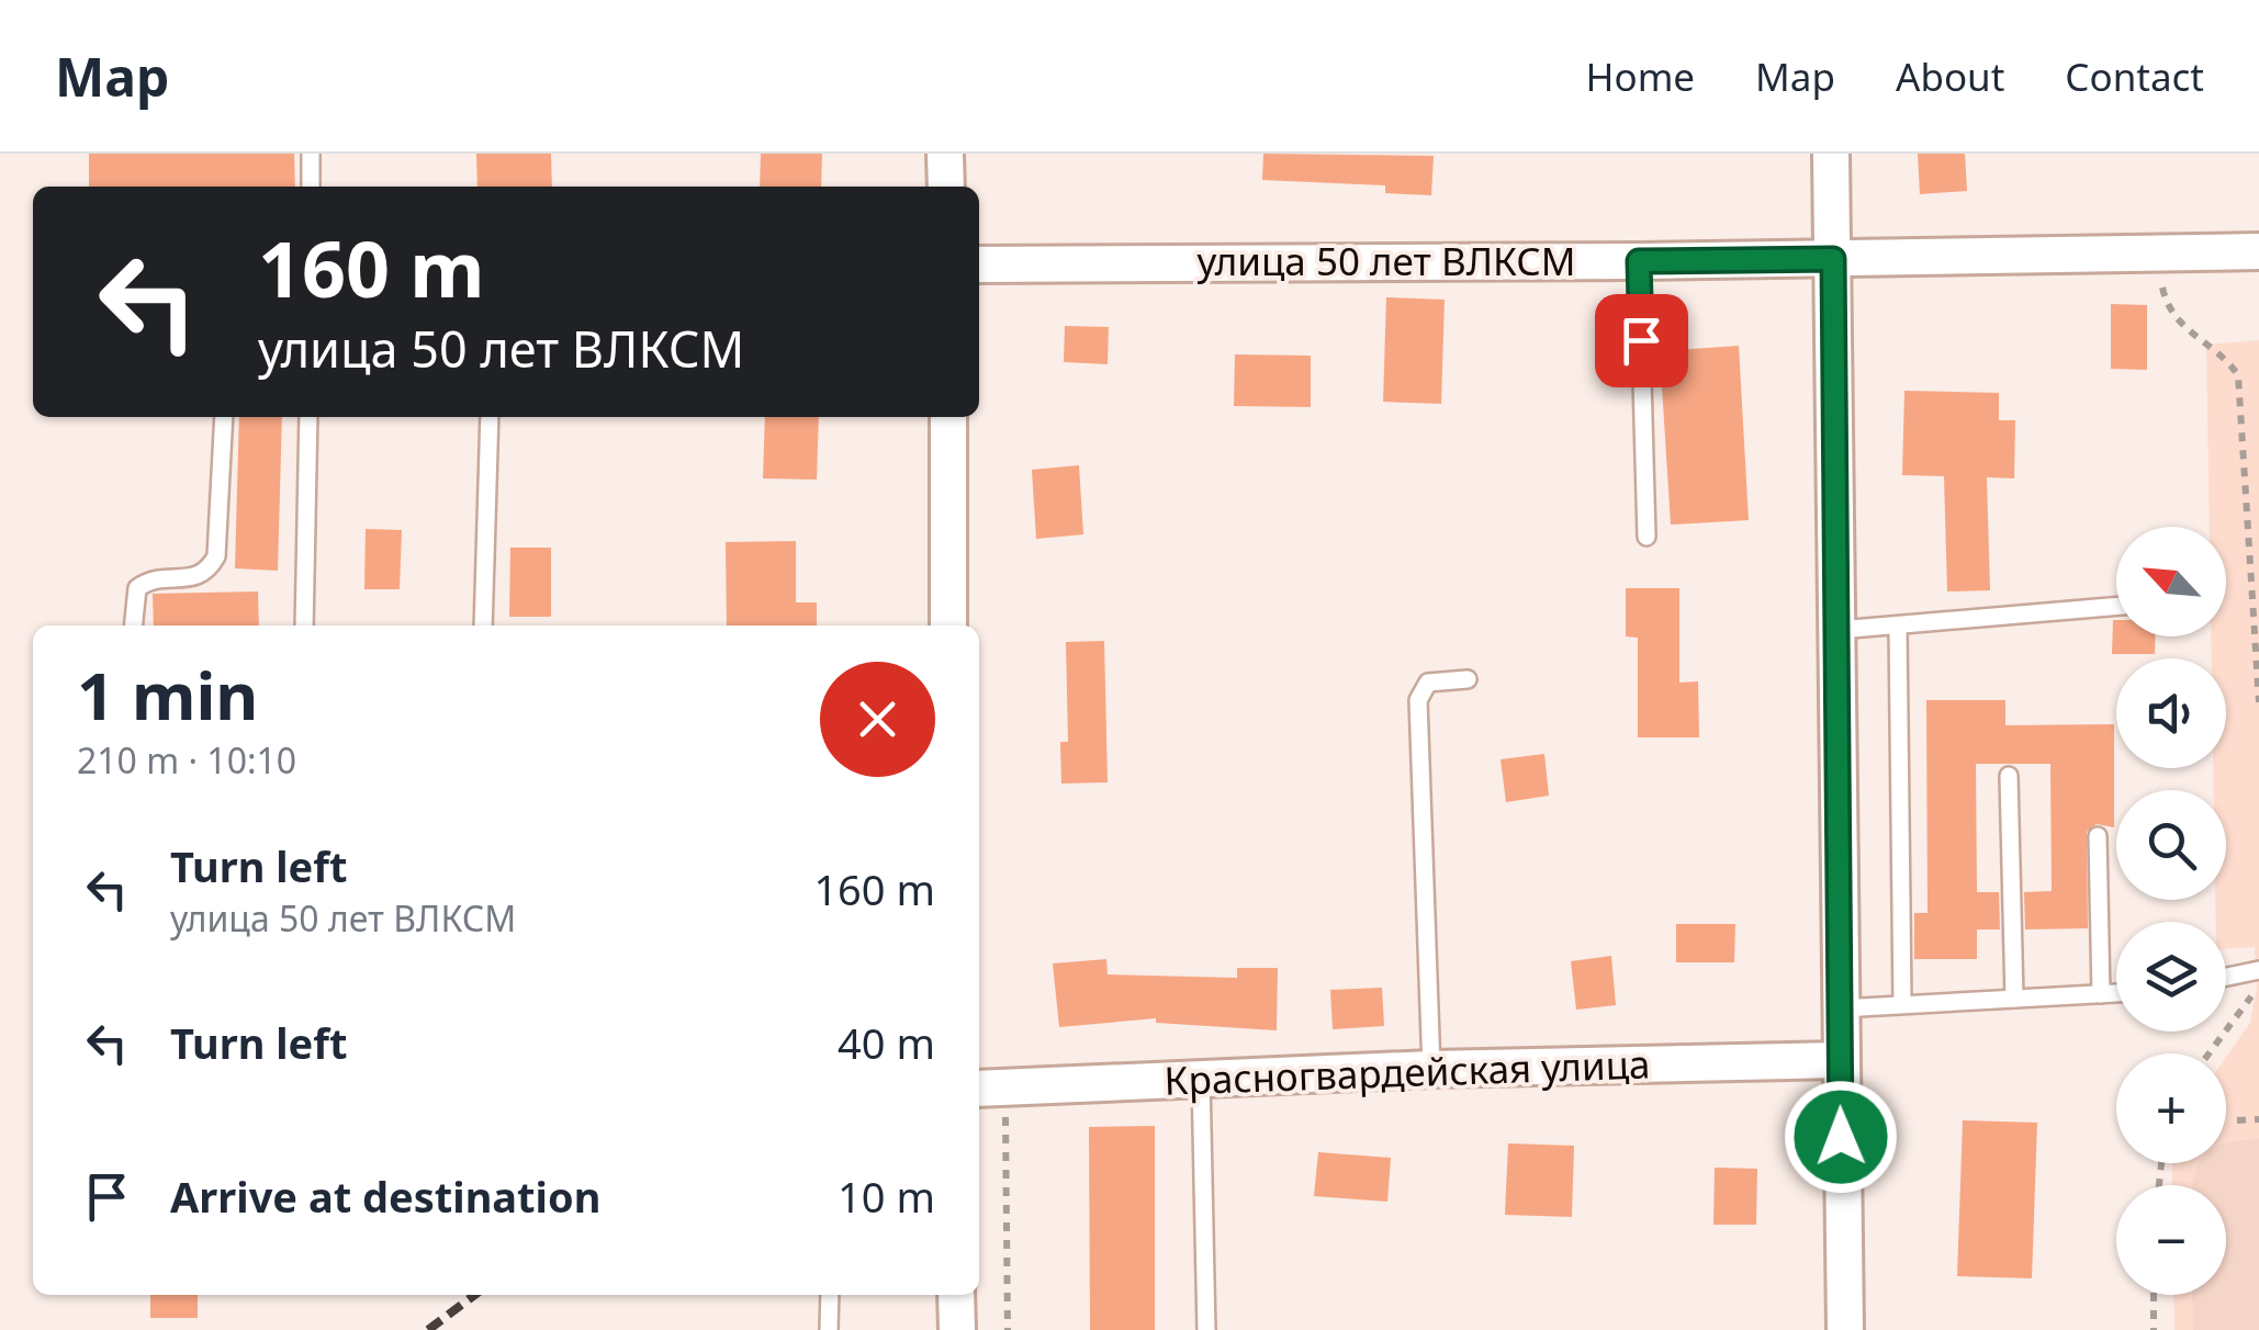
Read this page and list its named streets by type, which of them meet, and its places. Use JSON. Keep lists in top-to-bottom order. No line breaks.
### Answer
{"streets":{"street":["улица 50 лет ВЛКСМ","Красногвардейская улица"]},"north":"top left","page":{"header":"Map","nav":["Home","Map","About","Contact"],"turn":["160 m","улица 50 лет ВЛКСМ"],"map_buttons":["+","−"],"heading":["1 min","210 m · 10:10"],"list":[{"name":"Turn left","note":"улица 50 лет ВЛКСМ","value":"160 m"},{"name":"Turn left","value":"40 m"},{"name":"Arrive at destination","value":"10 m"}]}}
